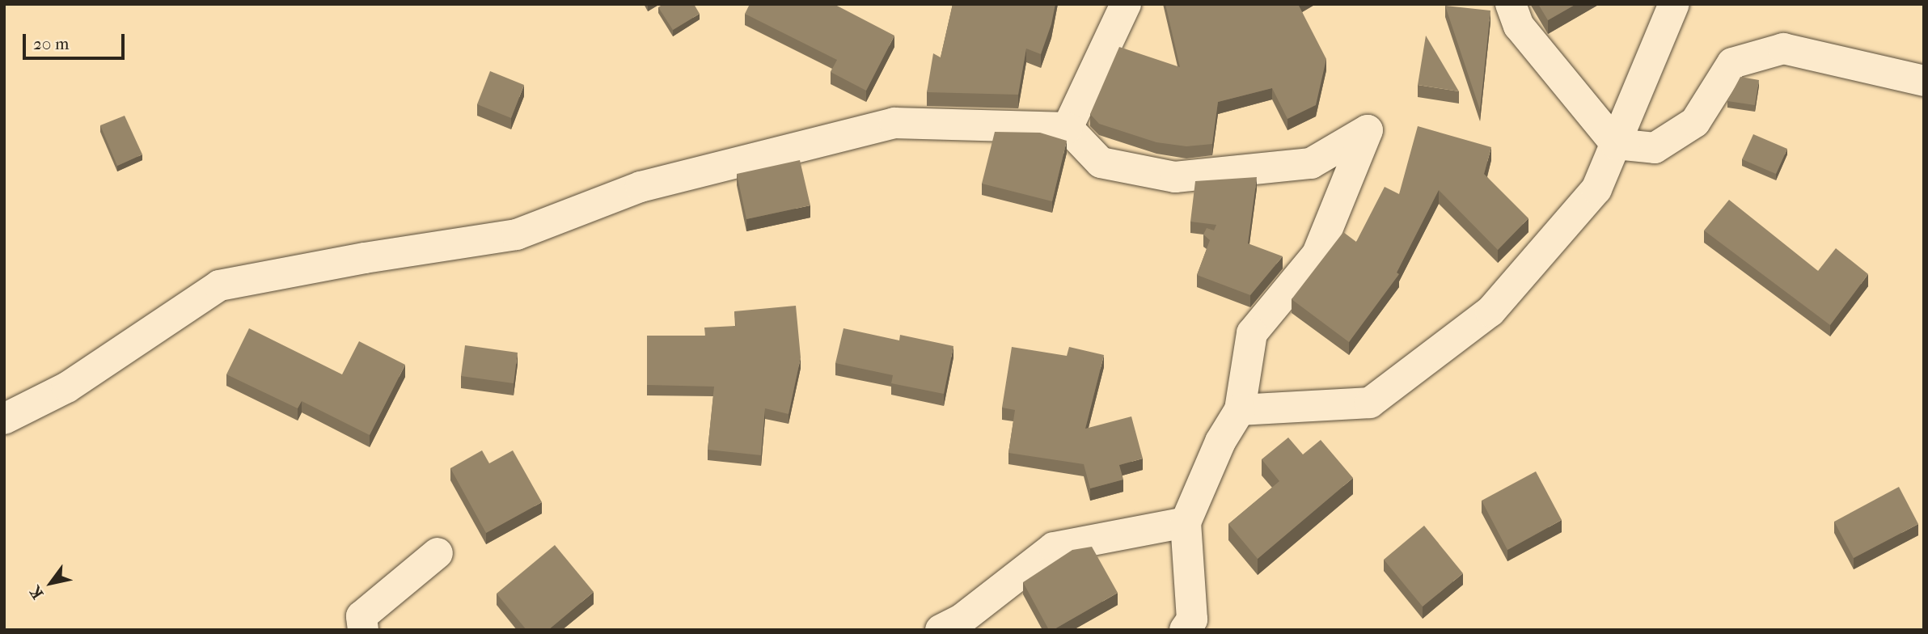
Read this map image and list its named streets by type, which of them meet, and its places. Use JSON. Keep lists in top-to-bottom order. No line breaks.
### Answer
{"scale_bar":"20 m","north":"bottom left"}
